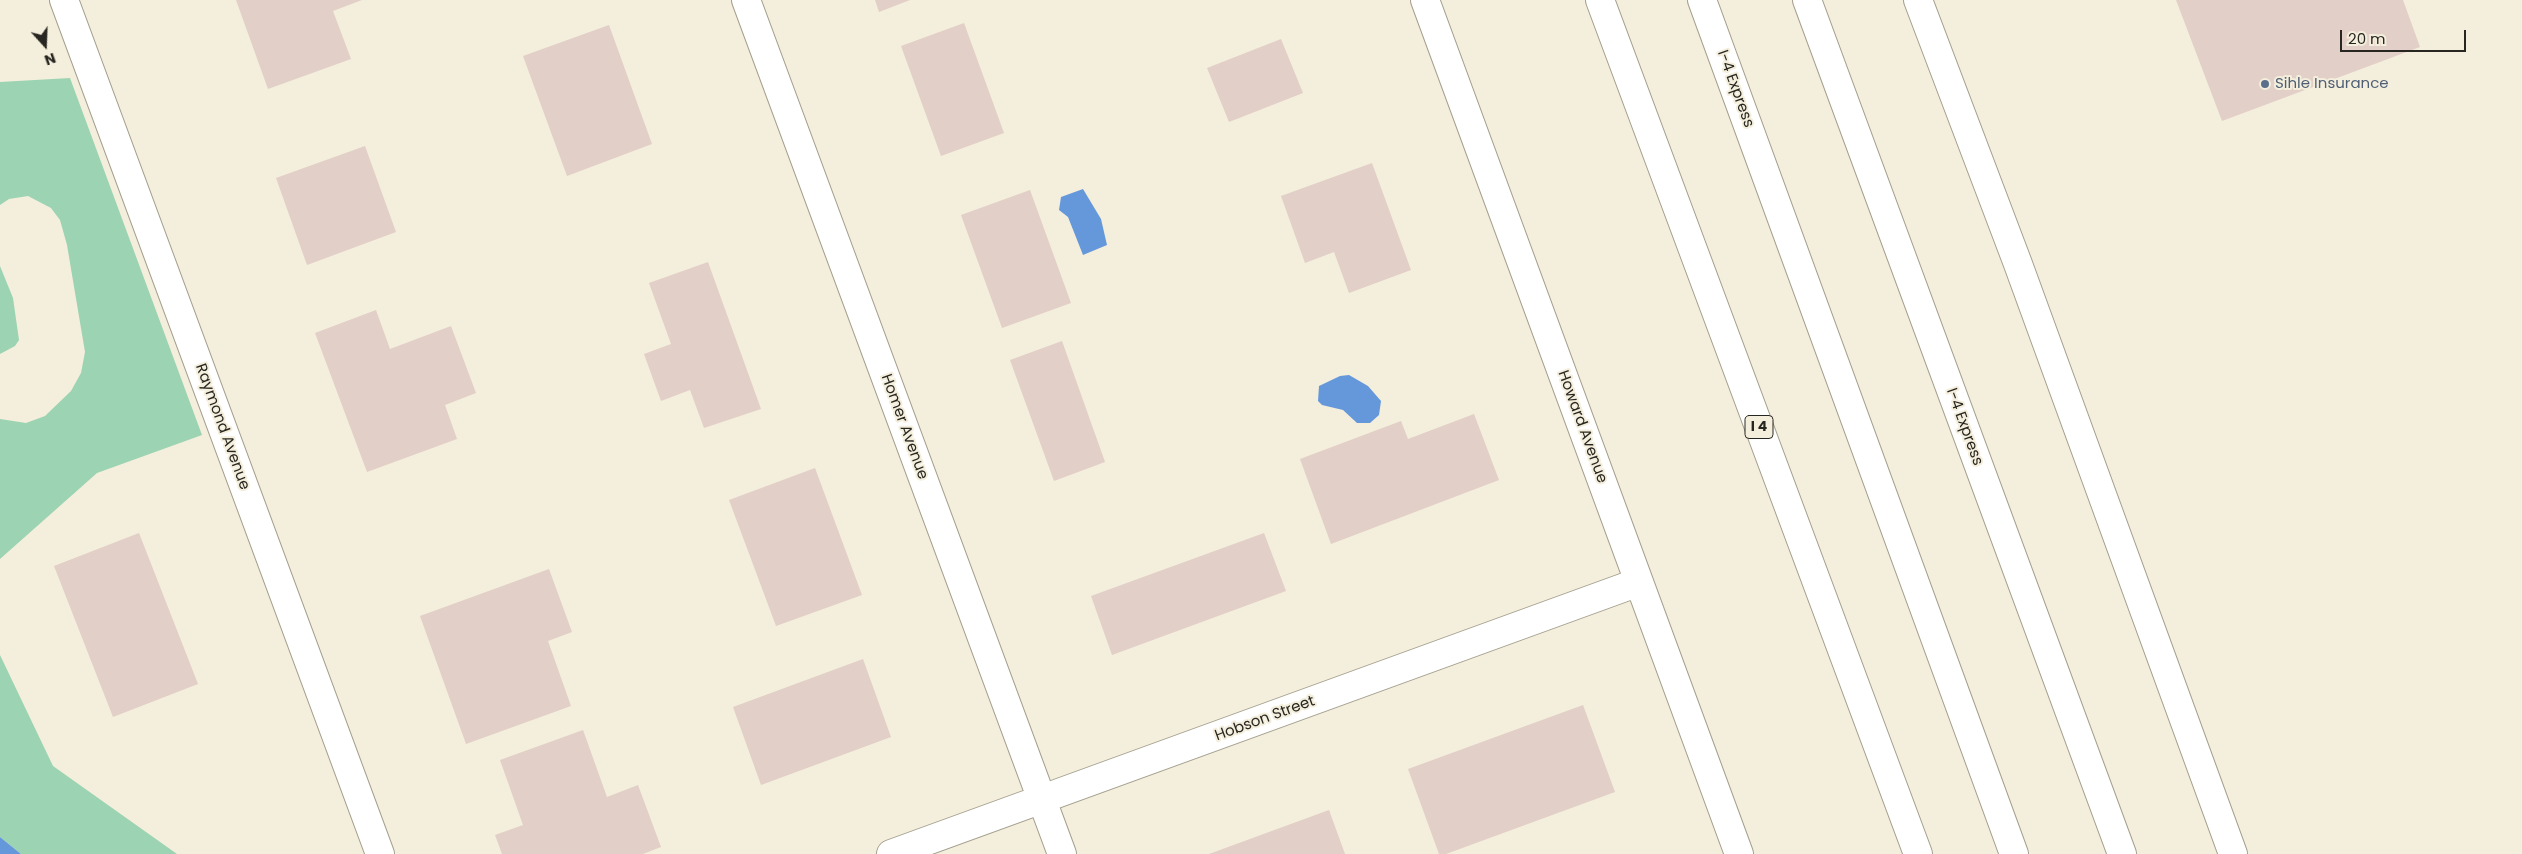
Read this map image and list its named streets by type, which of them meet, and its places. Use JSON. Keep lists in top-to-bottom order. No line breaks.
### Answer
{"streets":{"main road":["I-4 Express","Raymond Avenue","Homer Avenue","Howard Avenue","I 4","Hobson Street"]},"crossings":[["Homer Avenue","Hobson Street"],["Howard Avenue","Hobson Street"]],"places":["Sihle Insurance"],"scale_bar":"20 m","north":"bottom"}
